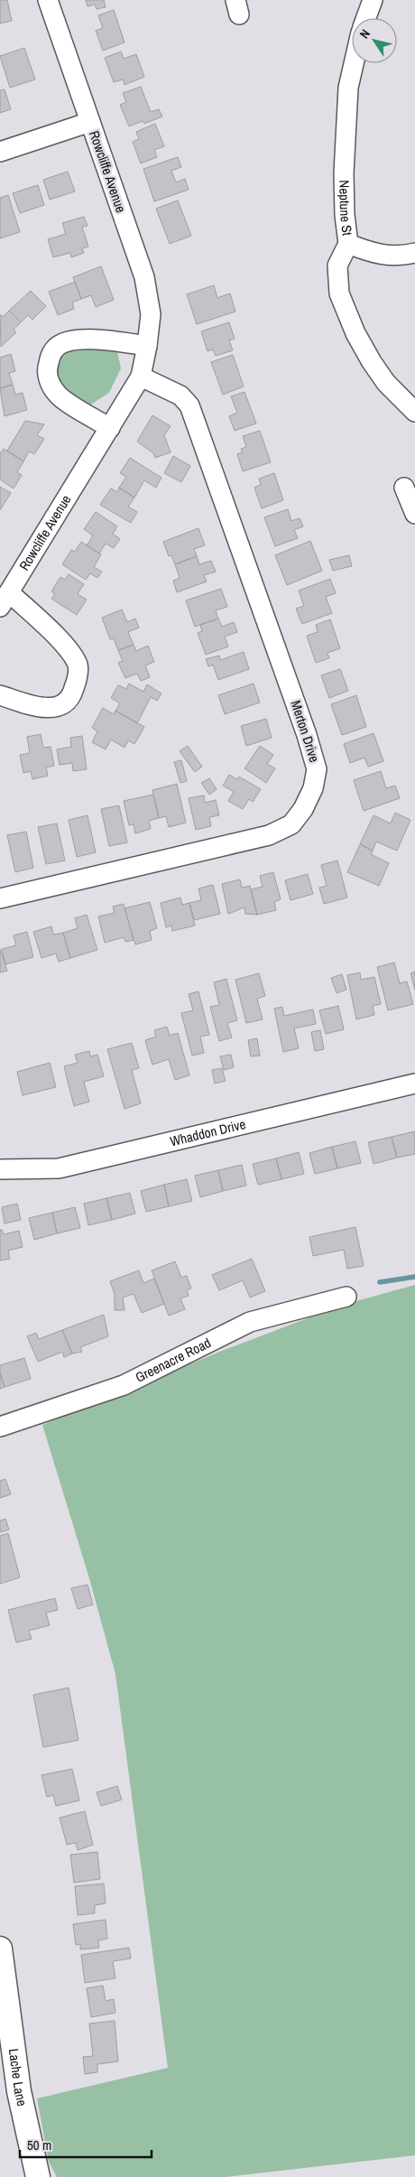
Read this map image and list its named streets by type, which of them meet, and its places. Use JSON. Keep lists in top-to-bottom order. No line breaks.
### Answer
{"streets":{"street":["Rowcliffe Avenue","Neptune St","Merton Drive","Whaddon Drive","Greenacre Road","Lache Lane"]},"crossings":[["Rowcliffe Avenue","Merton Drive"]],"scale_bar":"50 m","north":"top left"}
